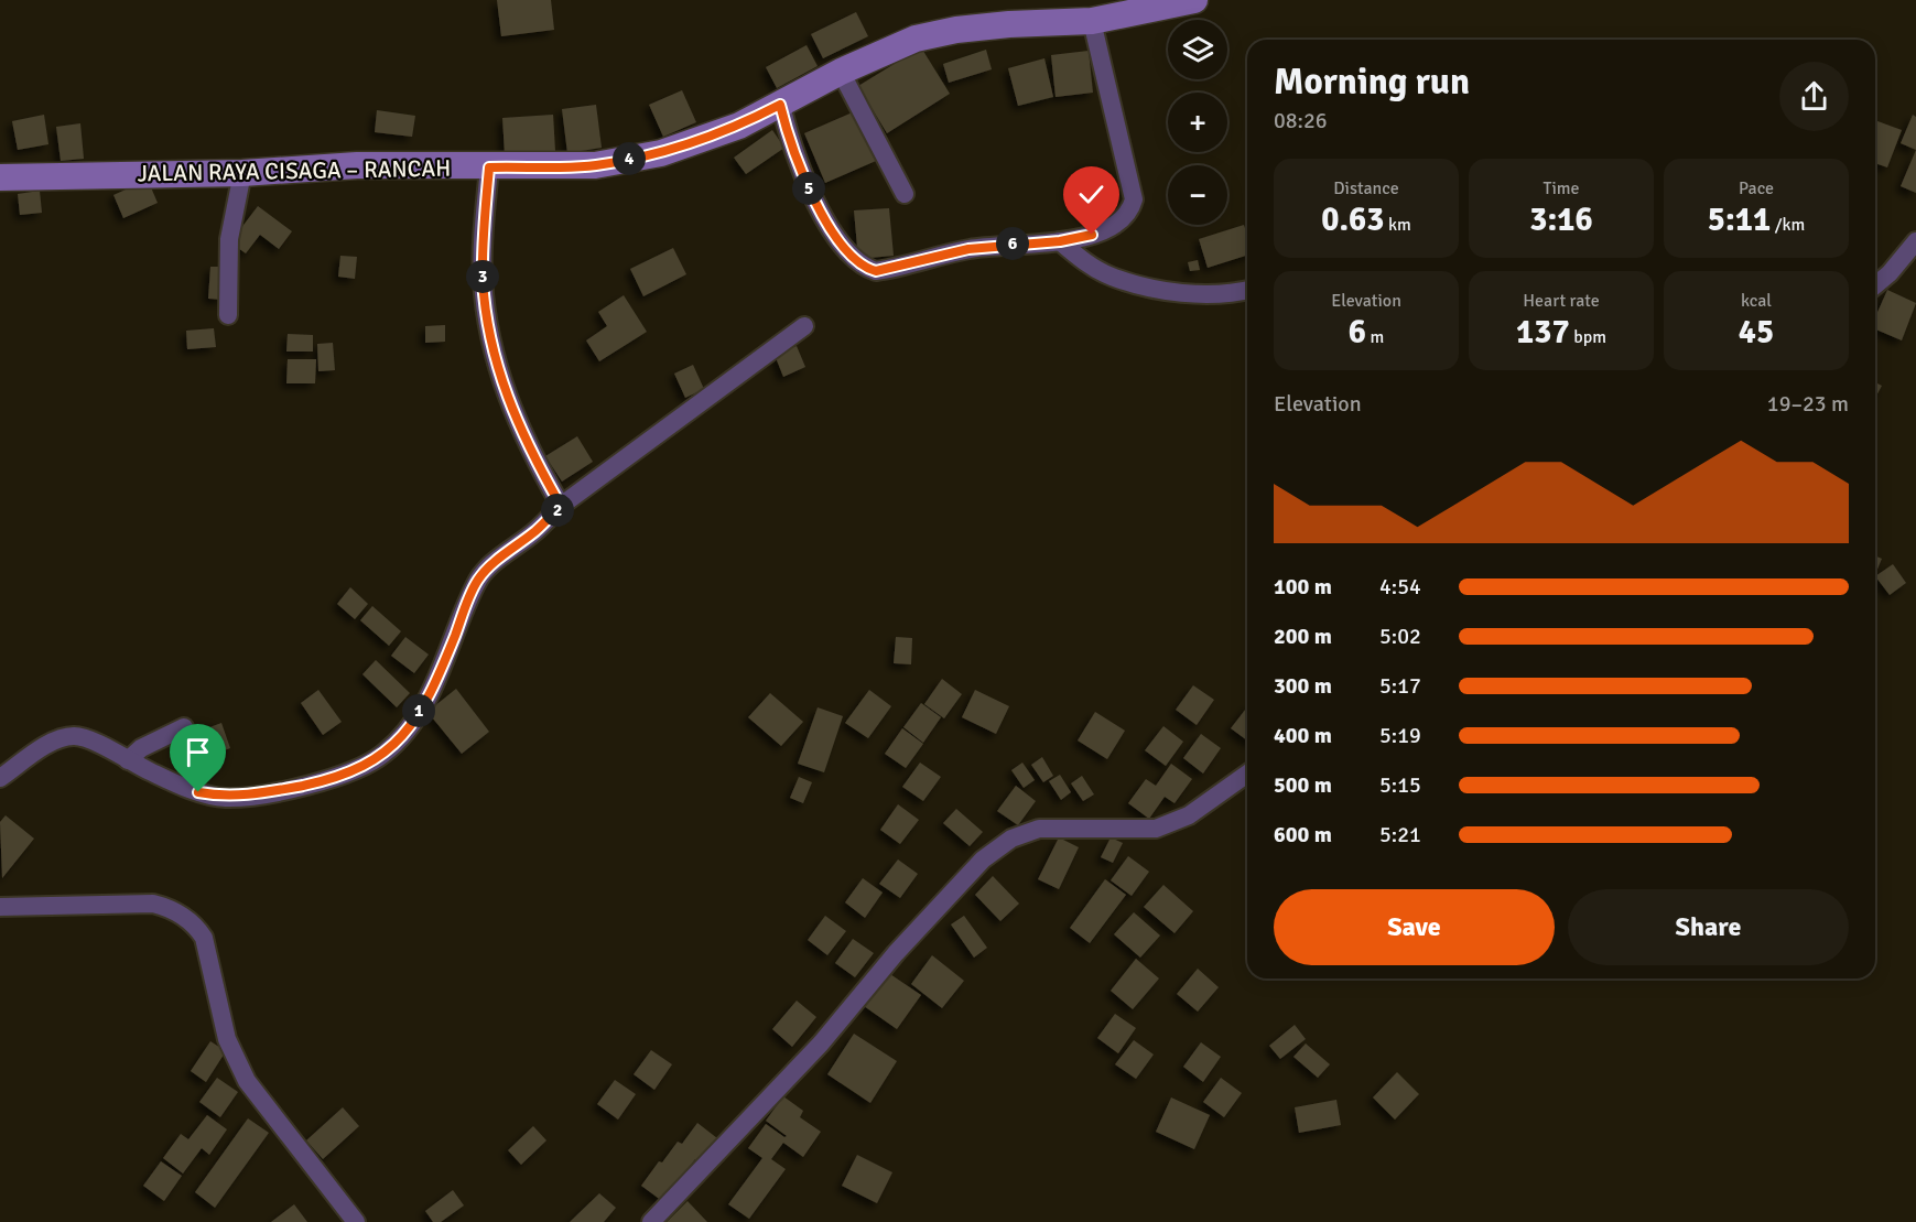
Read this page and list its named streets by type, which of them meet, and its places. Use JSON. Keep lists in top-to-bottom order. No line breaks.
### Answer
{"streets":{"main road":["JALAN RAYA CISAGA – RANCAH"]},"page":{"map_buttons":["+","−"],"heading":["Morning run","08:26"],"pins":["4","5","6","3","2","1"],"stats":[["Distance","0.63 km"],["Time","3:16"],["Pace","5:11 /km"],["Elevation","6 m"],["Heart rate","137 bpm"],["kcal","45"]],"chart":["Elevation","19–23 m"],"list":[{"name":"100 m","note":"4:54"},{"name":"200 m","note":"5:02"},{"name":"300 m","note":"5:17"},{"name":"400 m","note":"5:19"},{"name":"500 m","note":"5:15"},{"name":"600 m","note":"5:21"}],"buttons":["Save","Share"]}}
